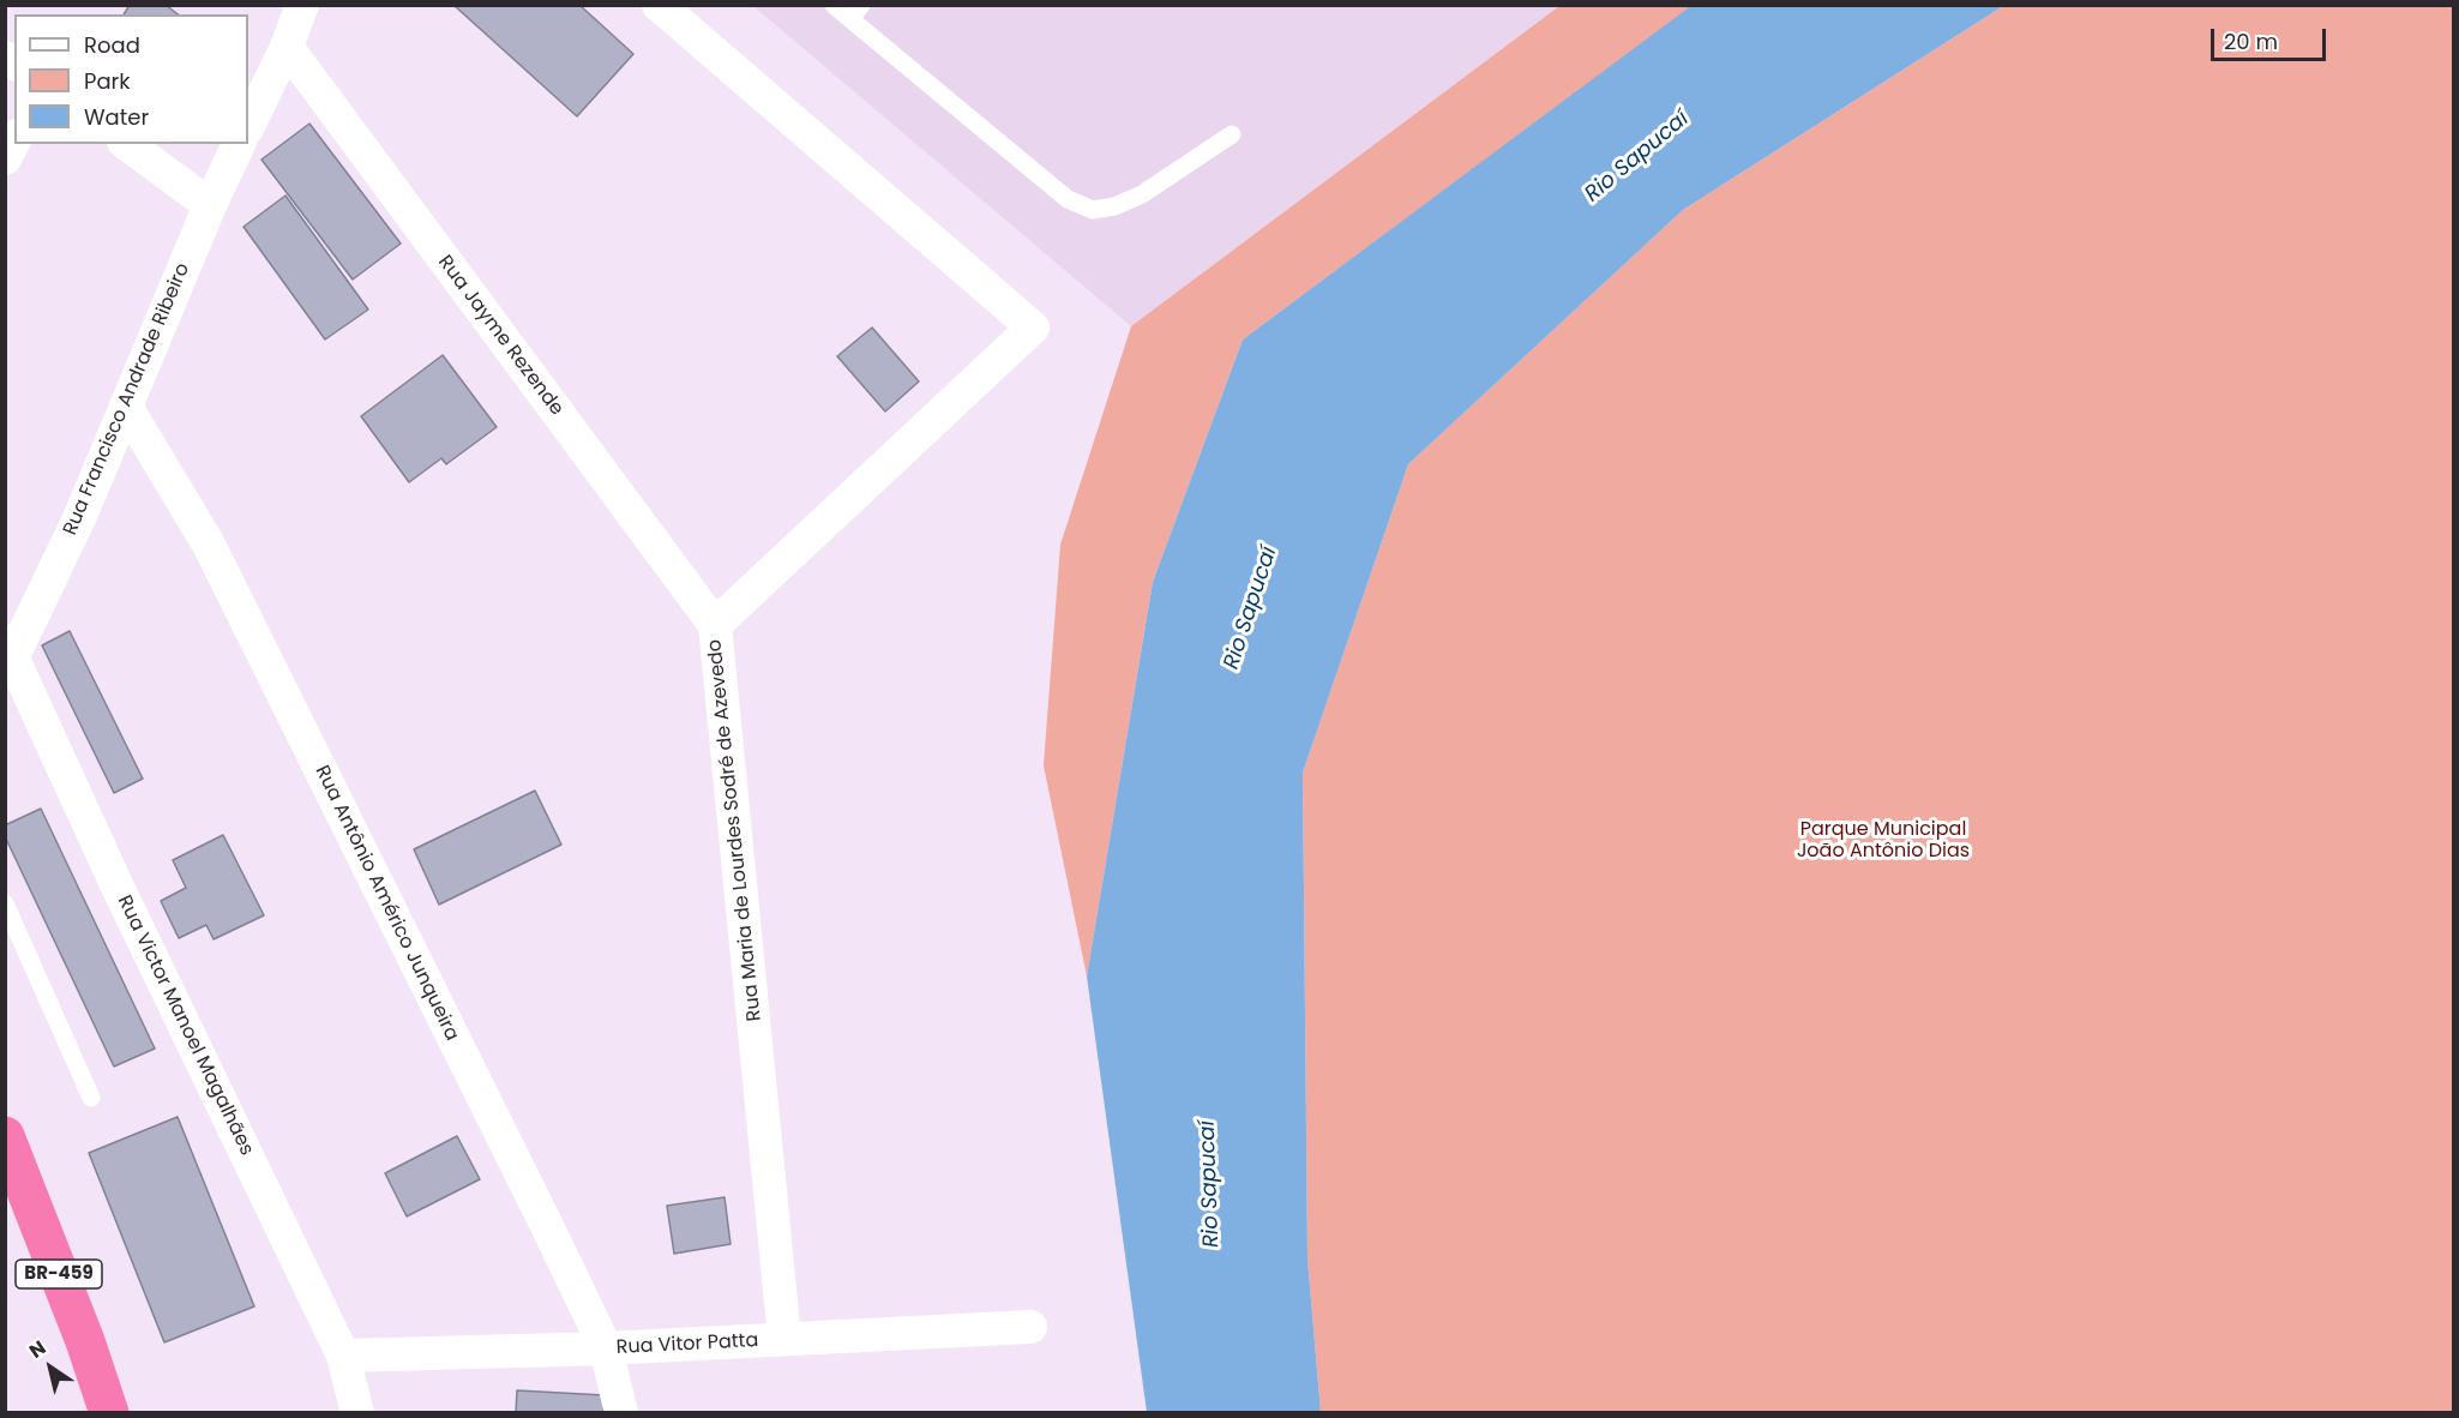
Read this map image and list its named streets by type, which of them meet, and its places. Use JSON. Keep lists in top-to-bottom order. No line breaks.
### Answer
{"streets":{"highway":["BR-459"],"street":["Rua Jayme Rezende","Rua Francisco Andrade Ribeiro","Rua Maria de Lourdes Sodré de Azevedo","Rua Antônio Américo Junqueira","Rua Victor Manoel Magalhães","Rua Vitor Patta"]},"crossings":[["Rua Jayme Rezende","Rua Maria de Lourdes Sodré de Azevedo"],["Rua Francisco Andrade Ribeiro","Rua Antônio Américo Junqueira"],["Rua Francisco Andrade Ribeiro","Rua Victor Manoel Magalhães"],["Rua Maria de Lourdes Sodré de Azevedo","Rua Vitor Patta"],["Rua Antônio Américo Junqueira","Rua Vitor Patta"],["Rua Victor Manoel Magalhães","Rua Vitor Patta"]],"water":["Rio Sapucaí"],"parks":["Parque Municipal João Antônio Dias"],"legend":["Road","Park","Water"],"scale_bar":"20 m","north":"top left"}
